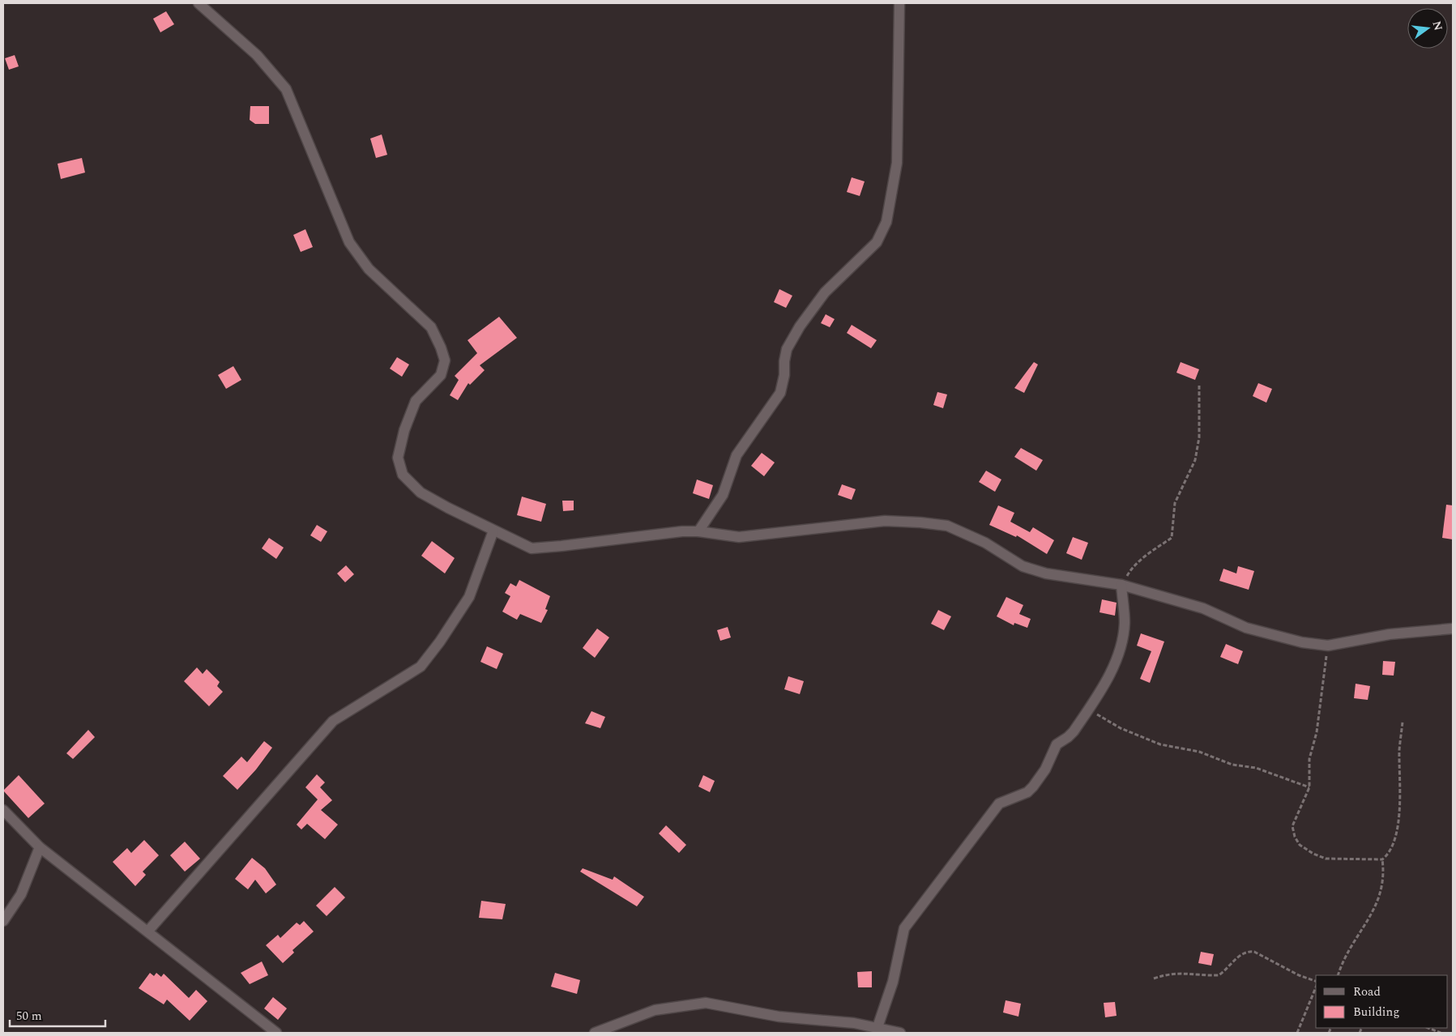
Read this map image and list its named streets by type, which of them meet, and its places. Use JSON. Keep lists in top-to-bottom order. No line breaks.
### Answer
{"legend":["Road","Building"],"scale_bar":"50 m","north":"right"}
